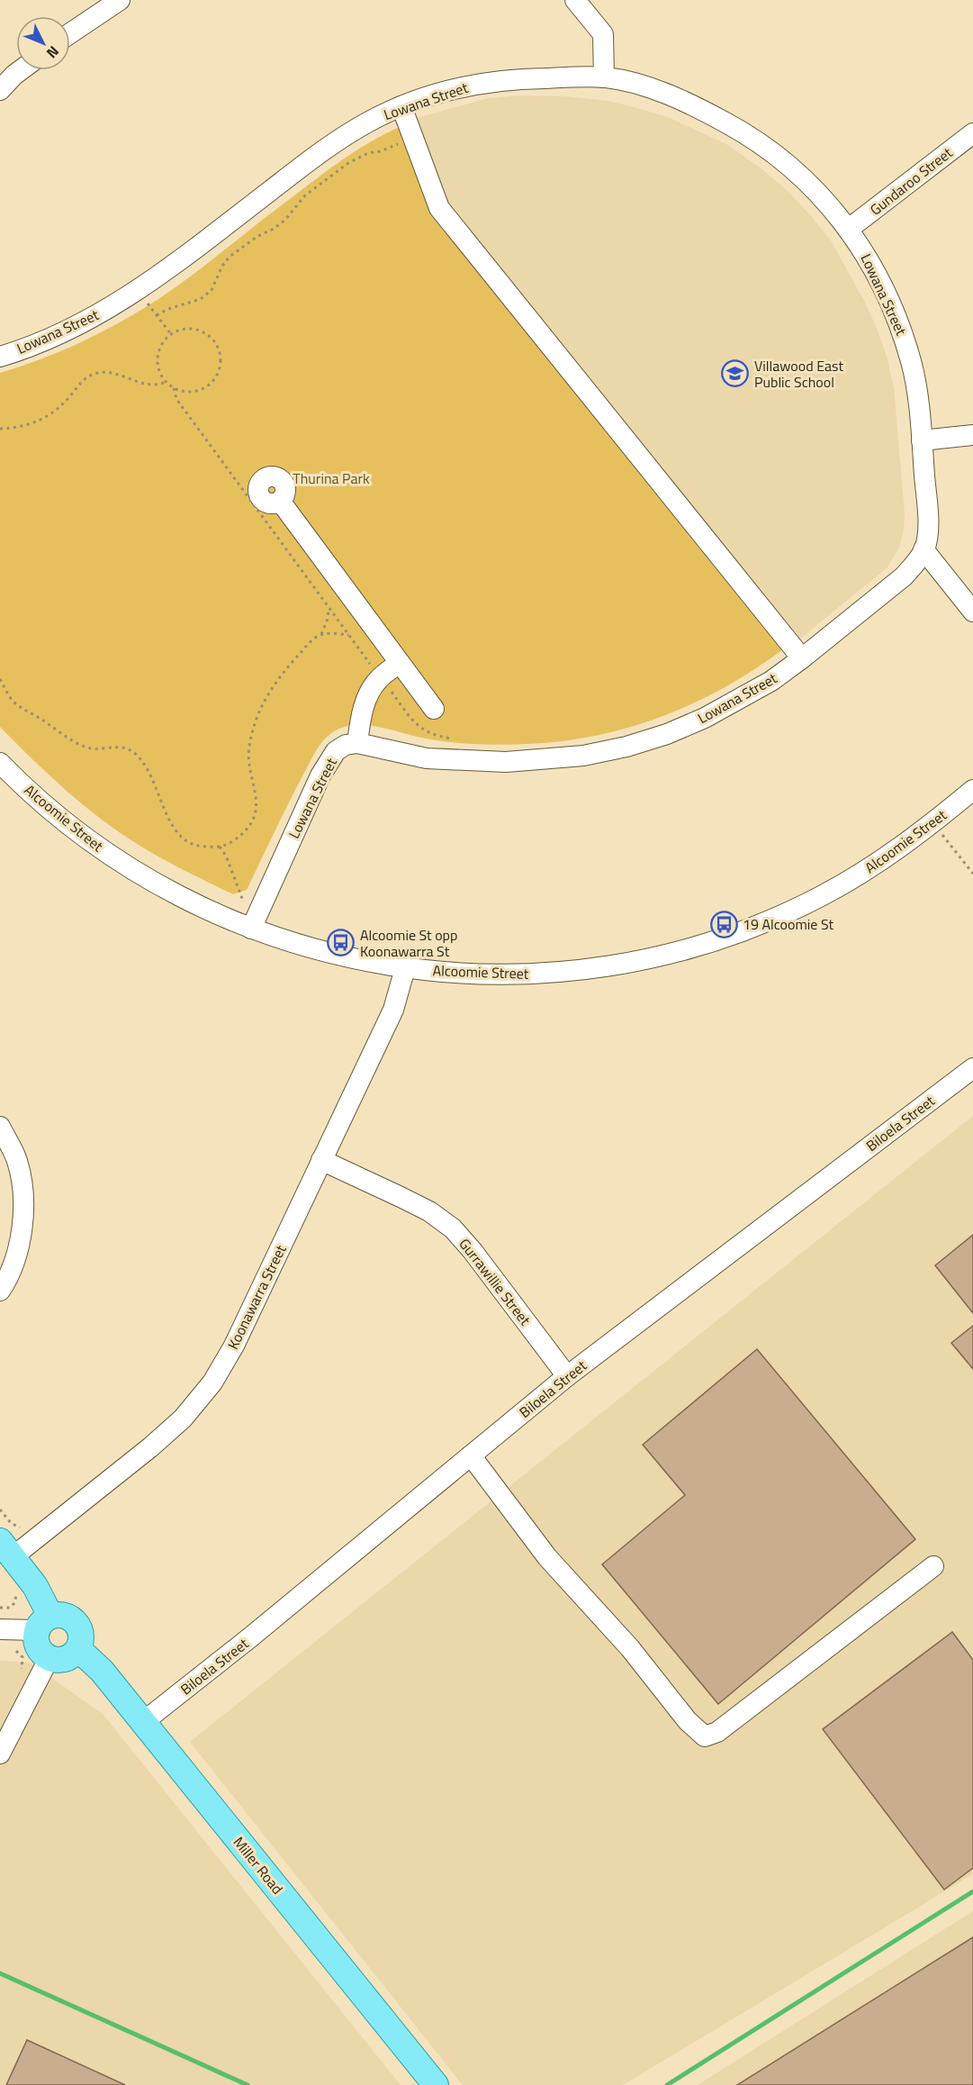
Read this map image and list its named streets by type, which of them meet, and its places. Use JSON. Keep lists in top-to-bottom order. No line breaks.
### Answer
{"streets":{"main road":["Miller Road"],"street":["Lowana Street","Gundaroo Street","Alcoomie Street","Biloela Street","Gurrawillie Street","Koonawarra Street"]},"crossings":[["Lowana Street","Gundaroo Street"],["Lowana Street","Alcoomie Street"],["Alcoomie Street","Koonawarra Street"],["Biloela Street","Gurrawillie Street"],["Biloela Street","Miller Road"],["Gurrawillie Street","Koonawarra Street"]],"parks":["Thurina Park"],"places":{"school or university":["Villawood East Public School"],"bus stop":["19 Alcoomie St","Alcoomie St opp Koonawarra St"]},"north":"bottom right"}
